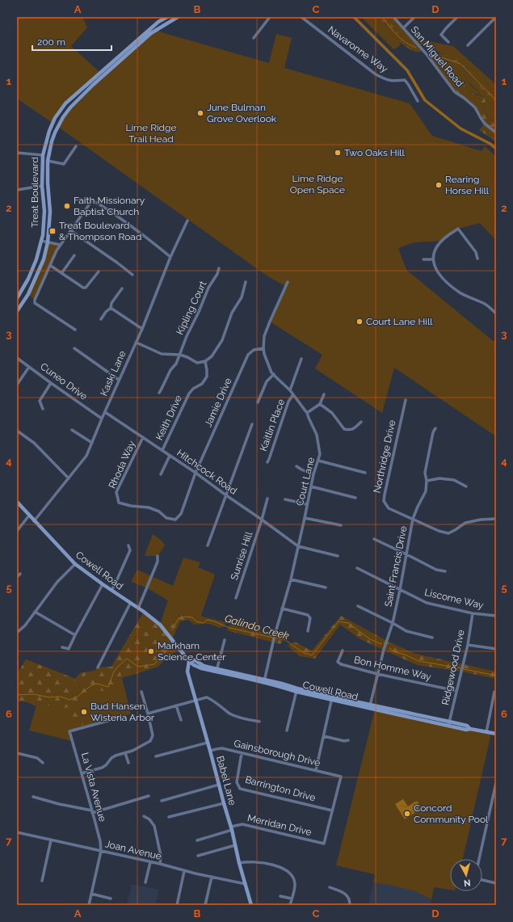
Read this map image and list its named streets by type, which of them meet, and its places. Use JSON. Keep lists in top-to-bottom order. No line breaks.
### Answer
{"streets":{"street":["Navaronne Way","San Miguel Road","Treat Boulevard","Kipling Court","Kaski Lane","Cuneo Drive","Jamie Drive","Keith Drive","Kaitlin Place","Northridge Drive","Rhoda Way","Hitchcock Road","Court Lane","Sunrise Hill","Saint Francis Drive","Cowell Road","Liscome Way","Ridgewood Drive","Bon Homme Way","Gainsborough Drive","Babel Lane","La Vista Avenue","Barrington Drive","Merridan Drive","Joan Avenue"]},"crossings":[["Kaski Lane","Cuneo Drive"],["Kaski Lane","Hitchcock Road"],["Kaski Lane","Cowell Road"],["Jamie Drive","Rhoda Way"],["Jamie Drive","Hitchcock Road"],["Jamie Drive","Court Lane"],["Keith Drive","Hitchcock Road"],["Kaitlin Place","Court Lane"],["Northridge Drive","Saint Francis Drive"],["Rhoda Way","Hitchcock Road"],["Hitchcock Road","Court Lane"],["Hitchcock Road","Sunrise Hill"],["Court Lane","Cowell Road"],["Saint Francis Drive","Cowell Road"],["Saint Francis Drive","Liscome Way"],["Saint Francis Drive","Bon Homme Way"],["Cowell Road","Ridgewood Drive"],["Cowell Road","Babel Lane"],["Liscome Way","Ridgewood Drive"],["Ridgewood Drive","Bon Homme Way"],["Gainsborough Drive","Babel Lane"],["Gainsborough Drive","Barrington Drive"],["Gainsborough Drive","Merridan Drive"],["Babel Lane","Merridan Drive"],["Babel Lane","Joan Avenue"],["La Vista Avenue","Joan Avenue"],["Barrington Drive","Merridan Drive"]],"water":["Galindo Creek"],"parks":["Lime Ridge Trail Head","Lime Ridge Open Space"],"places":{"other":["June Bulman Grove Overlook","Two Oaks Hill","Rearing Horse Hill","Faith Missionary Baptist Church","Court Lane Hill","Markham Science Center","Bud Hansen Wisteria Arbor","Concord Community Pool"],"transit":["Treat Boulevard & Thompson Road"]},"scale_bar":"200 m","north":"bottom","grid":{"columns":["A","B","C","D"],"rows":["1","2","3","4","5","6","7"]}}
